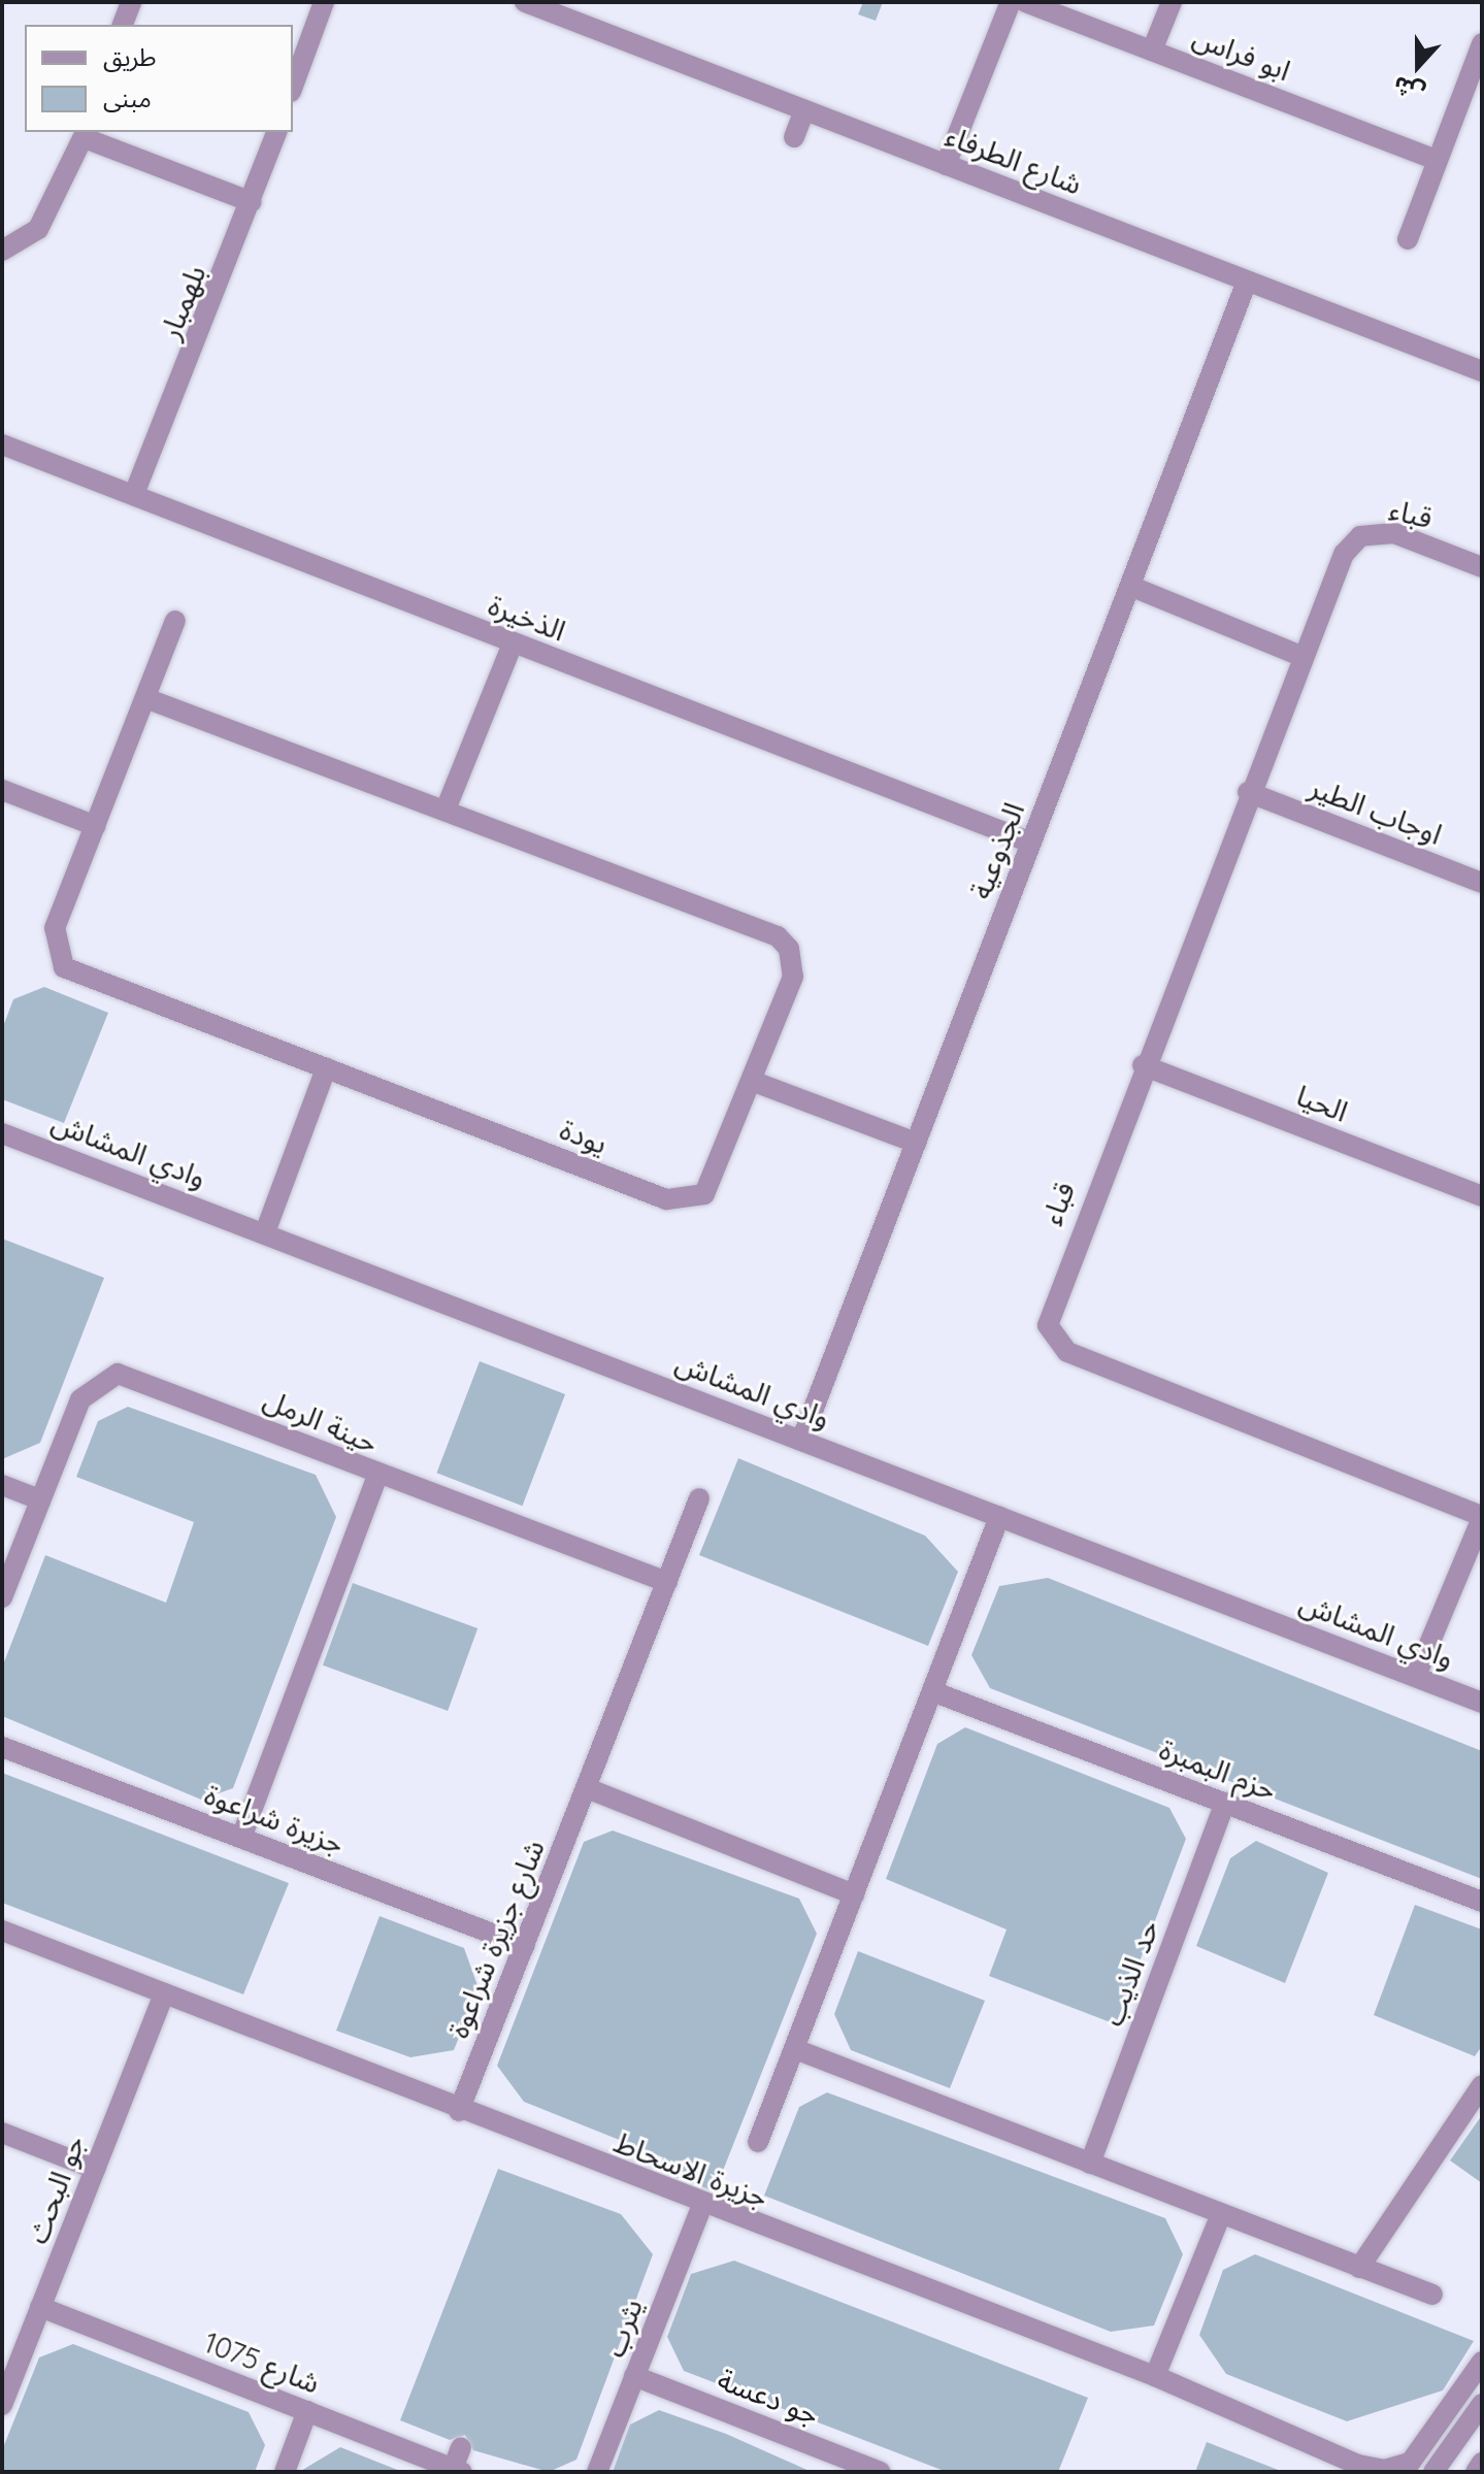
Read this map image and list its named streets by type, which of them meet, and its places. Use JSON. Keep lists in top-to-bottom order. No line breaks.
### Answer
{"streets":{"street":["ابو فراس","شارع الطرفاء","بلهمبار","قباء","الذخيرة","اوجاب الطير","الجذوعية","الحيا","يودة","وادي المشاش","حينة الرمل","حزم البمبرة","جزيرة شراعوة","شارع جزيرة شراعوة","حد الذيب","جزيرة الاسحاط","جو البحث","يثرب","شارع 1075","جو دعسة"]},"crossings":[["شارع الطرفاء","الجذوعية"],["بلهمبار","الذخيرة"],["قباء","اوجاب الطير"],["قباء","الحيا"],["قباء","وادي المشاش"],["الذخيرة","الجذوعية"],["الجذوعية","وادي المشاش"],["حينة الرمل","جزيرة شراعوة"],["حزم البمبرة","حد الذيب"],["جزيرة شراعوة","شارع جزيرة شراعوة"],["شارع جزيرة شراعوة","جزيرة الاسحاط"],["جزيرة الاسحاط","جو البحث"],["جزيرة الاسحاط","يثرب"],["جو البحث","شارع 1075"],["يثرب","جو دعسة"]],"legend":["طريق","مبنى"],"north":"bottom"}
